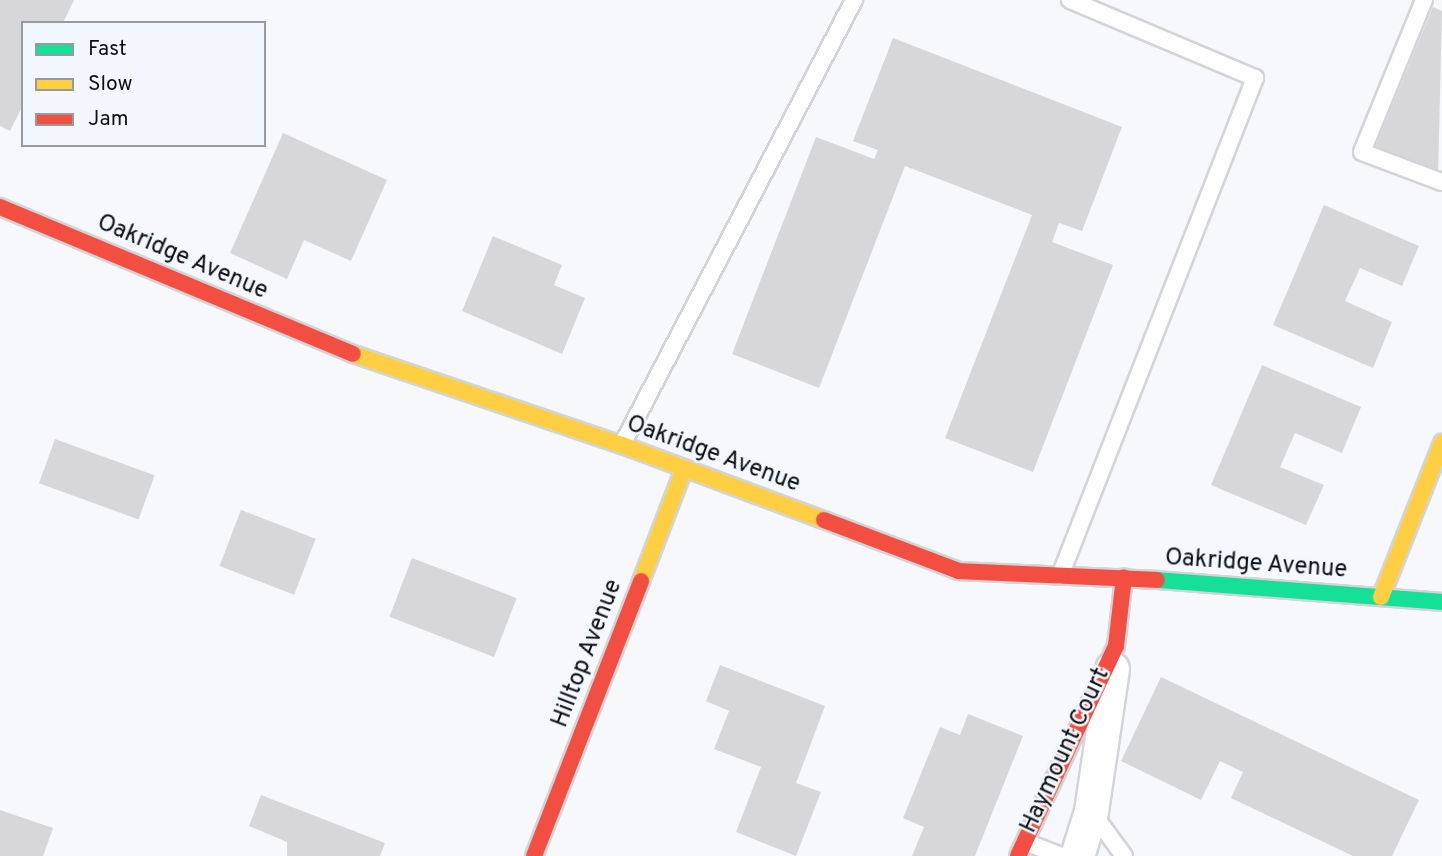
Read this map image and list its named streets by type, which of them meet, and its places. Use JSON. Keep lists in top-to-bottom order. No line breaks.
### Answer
{"streets":{"street":["Oakridge Avenue","Hilltop Avenue","Haymount Court"]},"crossings":[["Oakridge Avenue","Hilltop Avenue"],["Oakridge Avenue","Haymount Court"]],"legend":["Fast","Slow","Jam"]}
